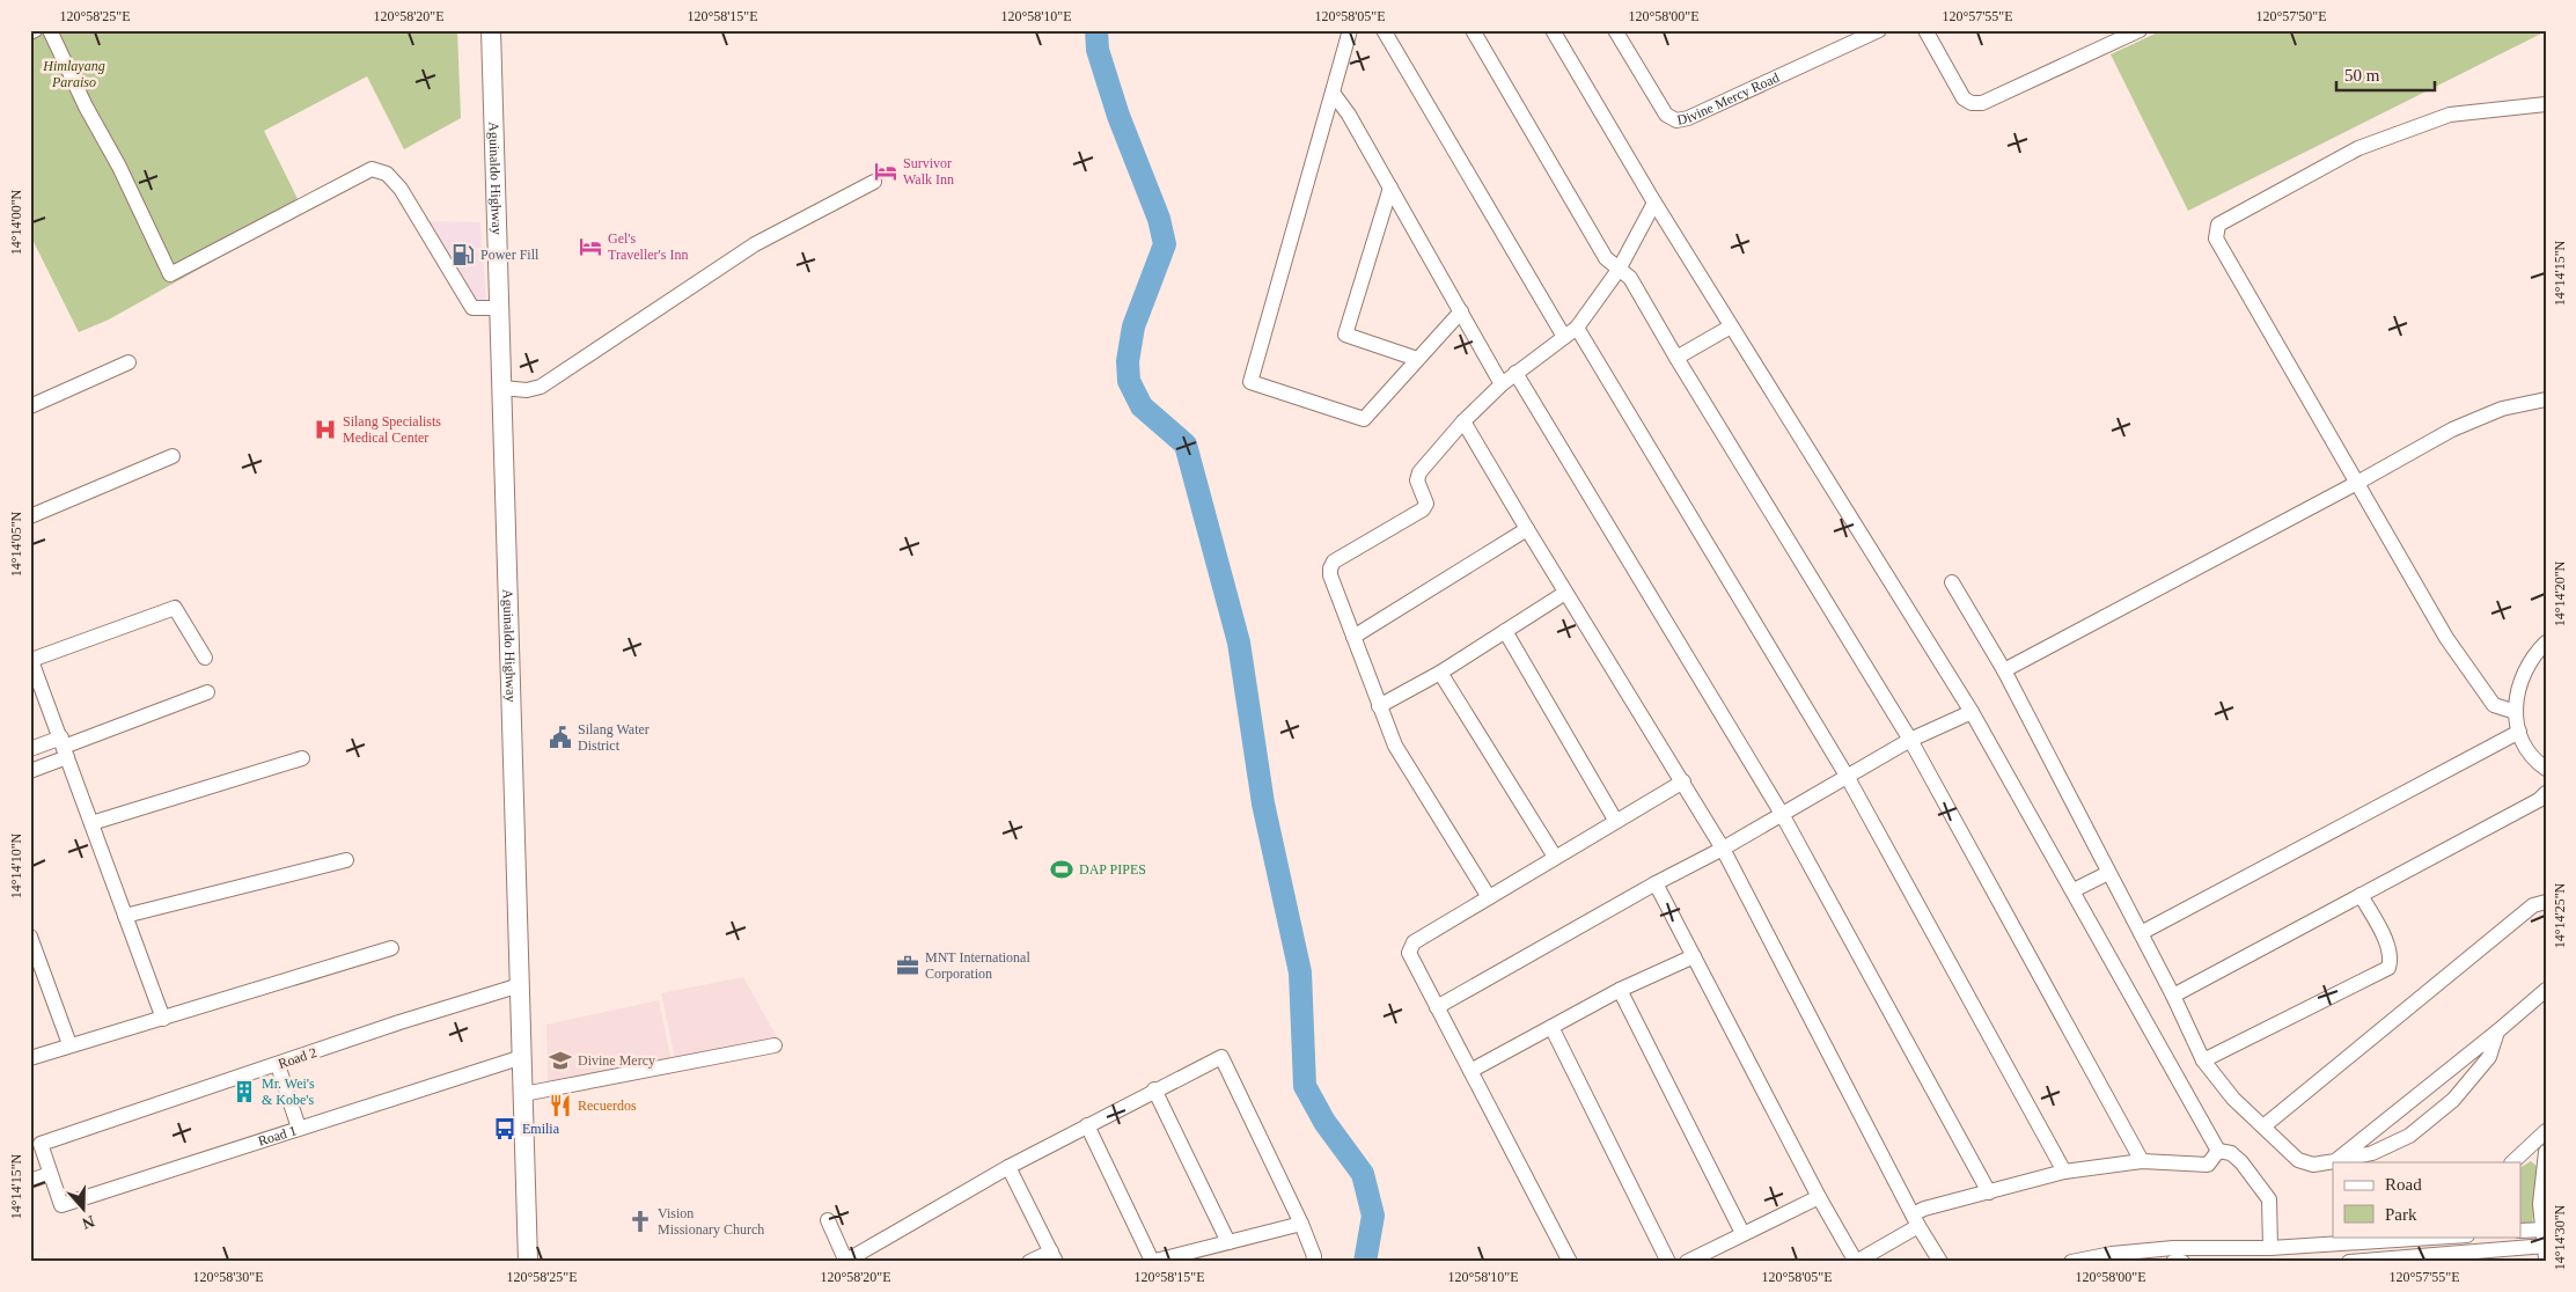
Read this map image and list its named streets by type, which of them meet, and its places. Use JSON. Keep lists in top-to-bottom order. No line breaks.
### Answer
{"streets":{"main road":["Aguinaldo Highway"],"street":["Divine Mercy Road","Road 2","Road 1"]},"crossings":[["Aguinaldo Highway","Road 2"],["Aguinaldo Highway","Road 1"],["Road 2","Road 1"]],"parks":["Himlayang Paraiso"],"places":{"hotel":["Survivor Walk Inn","Gel's Traveller's Inn"],"fuel station":["Power Fill"],"hospital":["Silang Specialists Medical Center"],"public building":["Silang Water District"],"sports":["DAP PIPES"],"office":["MNT International Corporation"],"school or university":["Divine Mercy"],"building":["Mr. Wei's & Kobe's"],"restaurant":["Recuerdos"],"bus stop":["Emilia"],"church":["Vision Missionary Church"]},"legend":["Road","Park"],"scale_bar":"50 m","north":"bottom","coordinates":["120°58'25\"E","120°58'20\"E","120°58'15\"E","120°58'10\"E","120°58'05\"E","120°58'00\"E","120°57'55\"E","120°57'50\"E","14°14'00\"N","14°14'15\"N","14°14'05\"N","14°14'20\"N","14°14'10\"N","14°14'25\"N","14°14'30\"N","120°58'30\"E"]}
